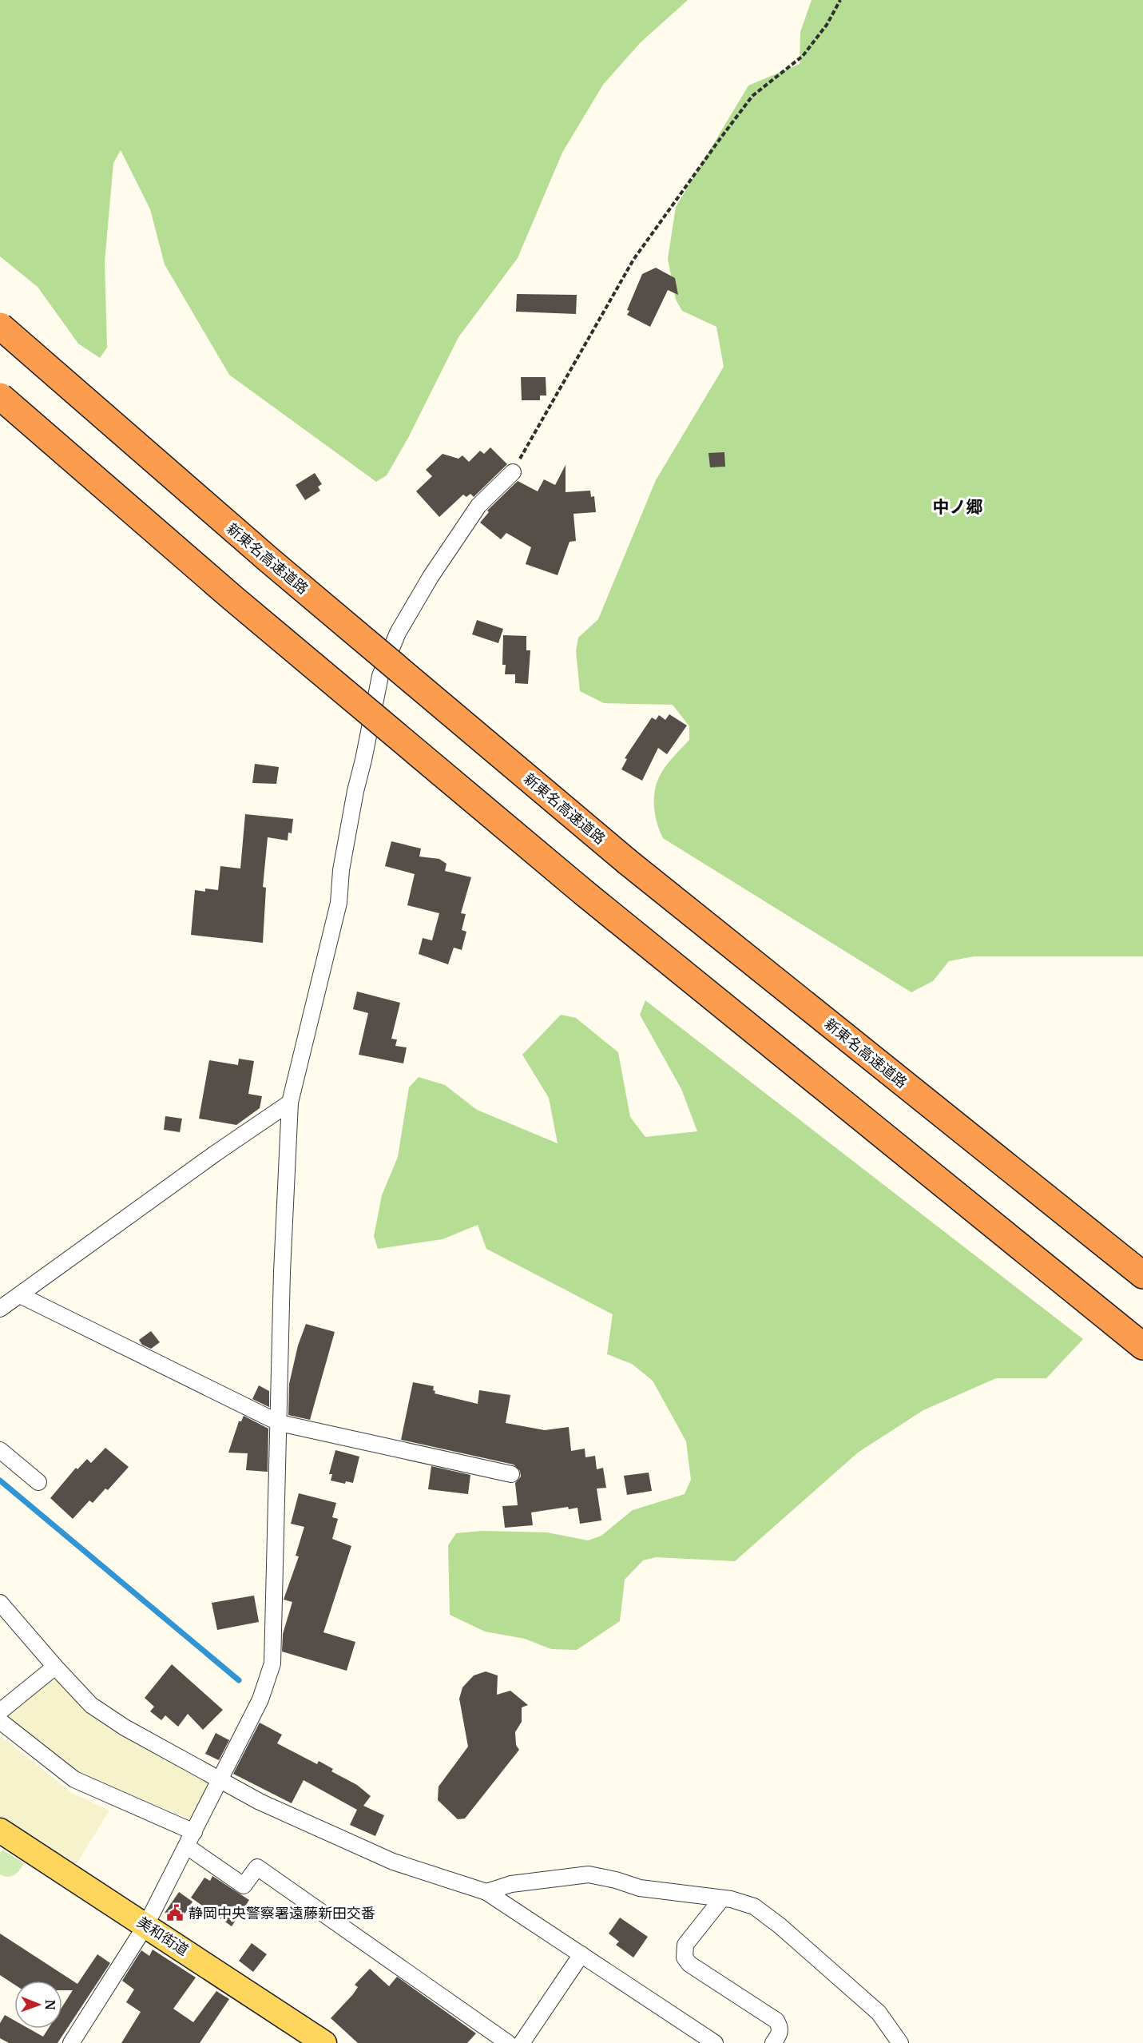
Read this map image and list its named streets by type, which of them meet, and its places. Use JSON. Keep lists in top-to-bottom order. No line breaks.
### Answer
{"streets":{"highway":["新東名高速道路"],"main road":["美和街道"]},"districts":["中ノ郷"],"places":{"public building":["静岡中央警察署遠藤新田交番"]},"north":"right"}
